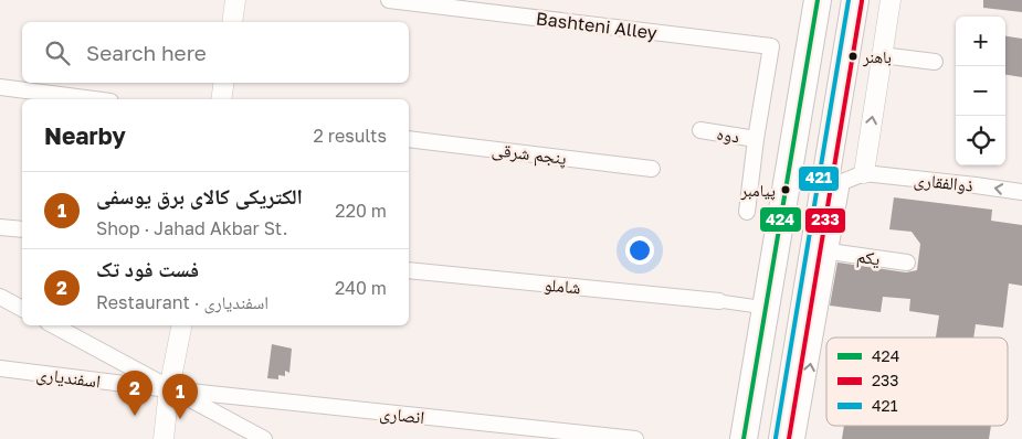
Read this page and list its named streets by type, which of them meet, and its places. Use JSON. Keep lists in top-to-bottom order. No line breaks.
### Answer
{"streets":{"street":["Bashteni Alley","دوه","پنجم شرقی","ذوالفقاری","یکم","شاملو","اسفندیاری","انصاری"]},"crossings":[["Bashteni Alley","دوه"],["اسفندیاری","انصاری"]],"places":["باهنر","پیامبر"],"lines":["transit line 424","transit line 421","transit line 233"],"legend":["424","233","421"],"page":{"map_buttons":["+","−"],"search":"Search here","heading":["Nearby","2 results"],"list":[{"mark":"1","name":"الکتریکی کالای برق یوسفی","note":"Shop · Jahad Akbar St.","value":"220 m"},{"mark":"2","name":"فست فود تک","note":"Restaurant · اسفندیاری","value":"240 m"}],"pins":["2","1"]}}
